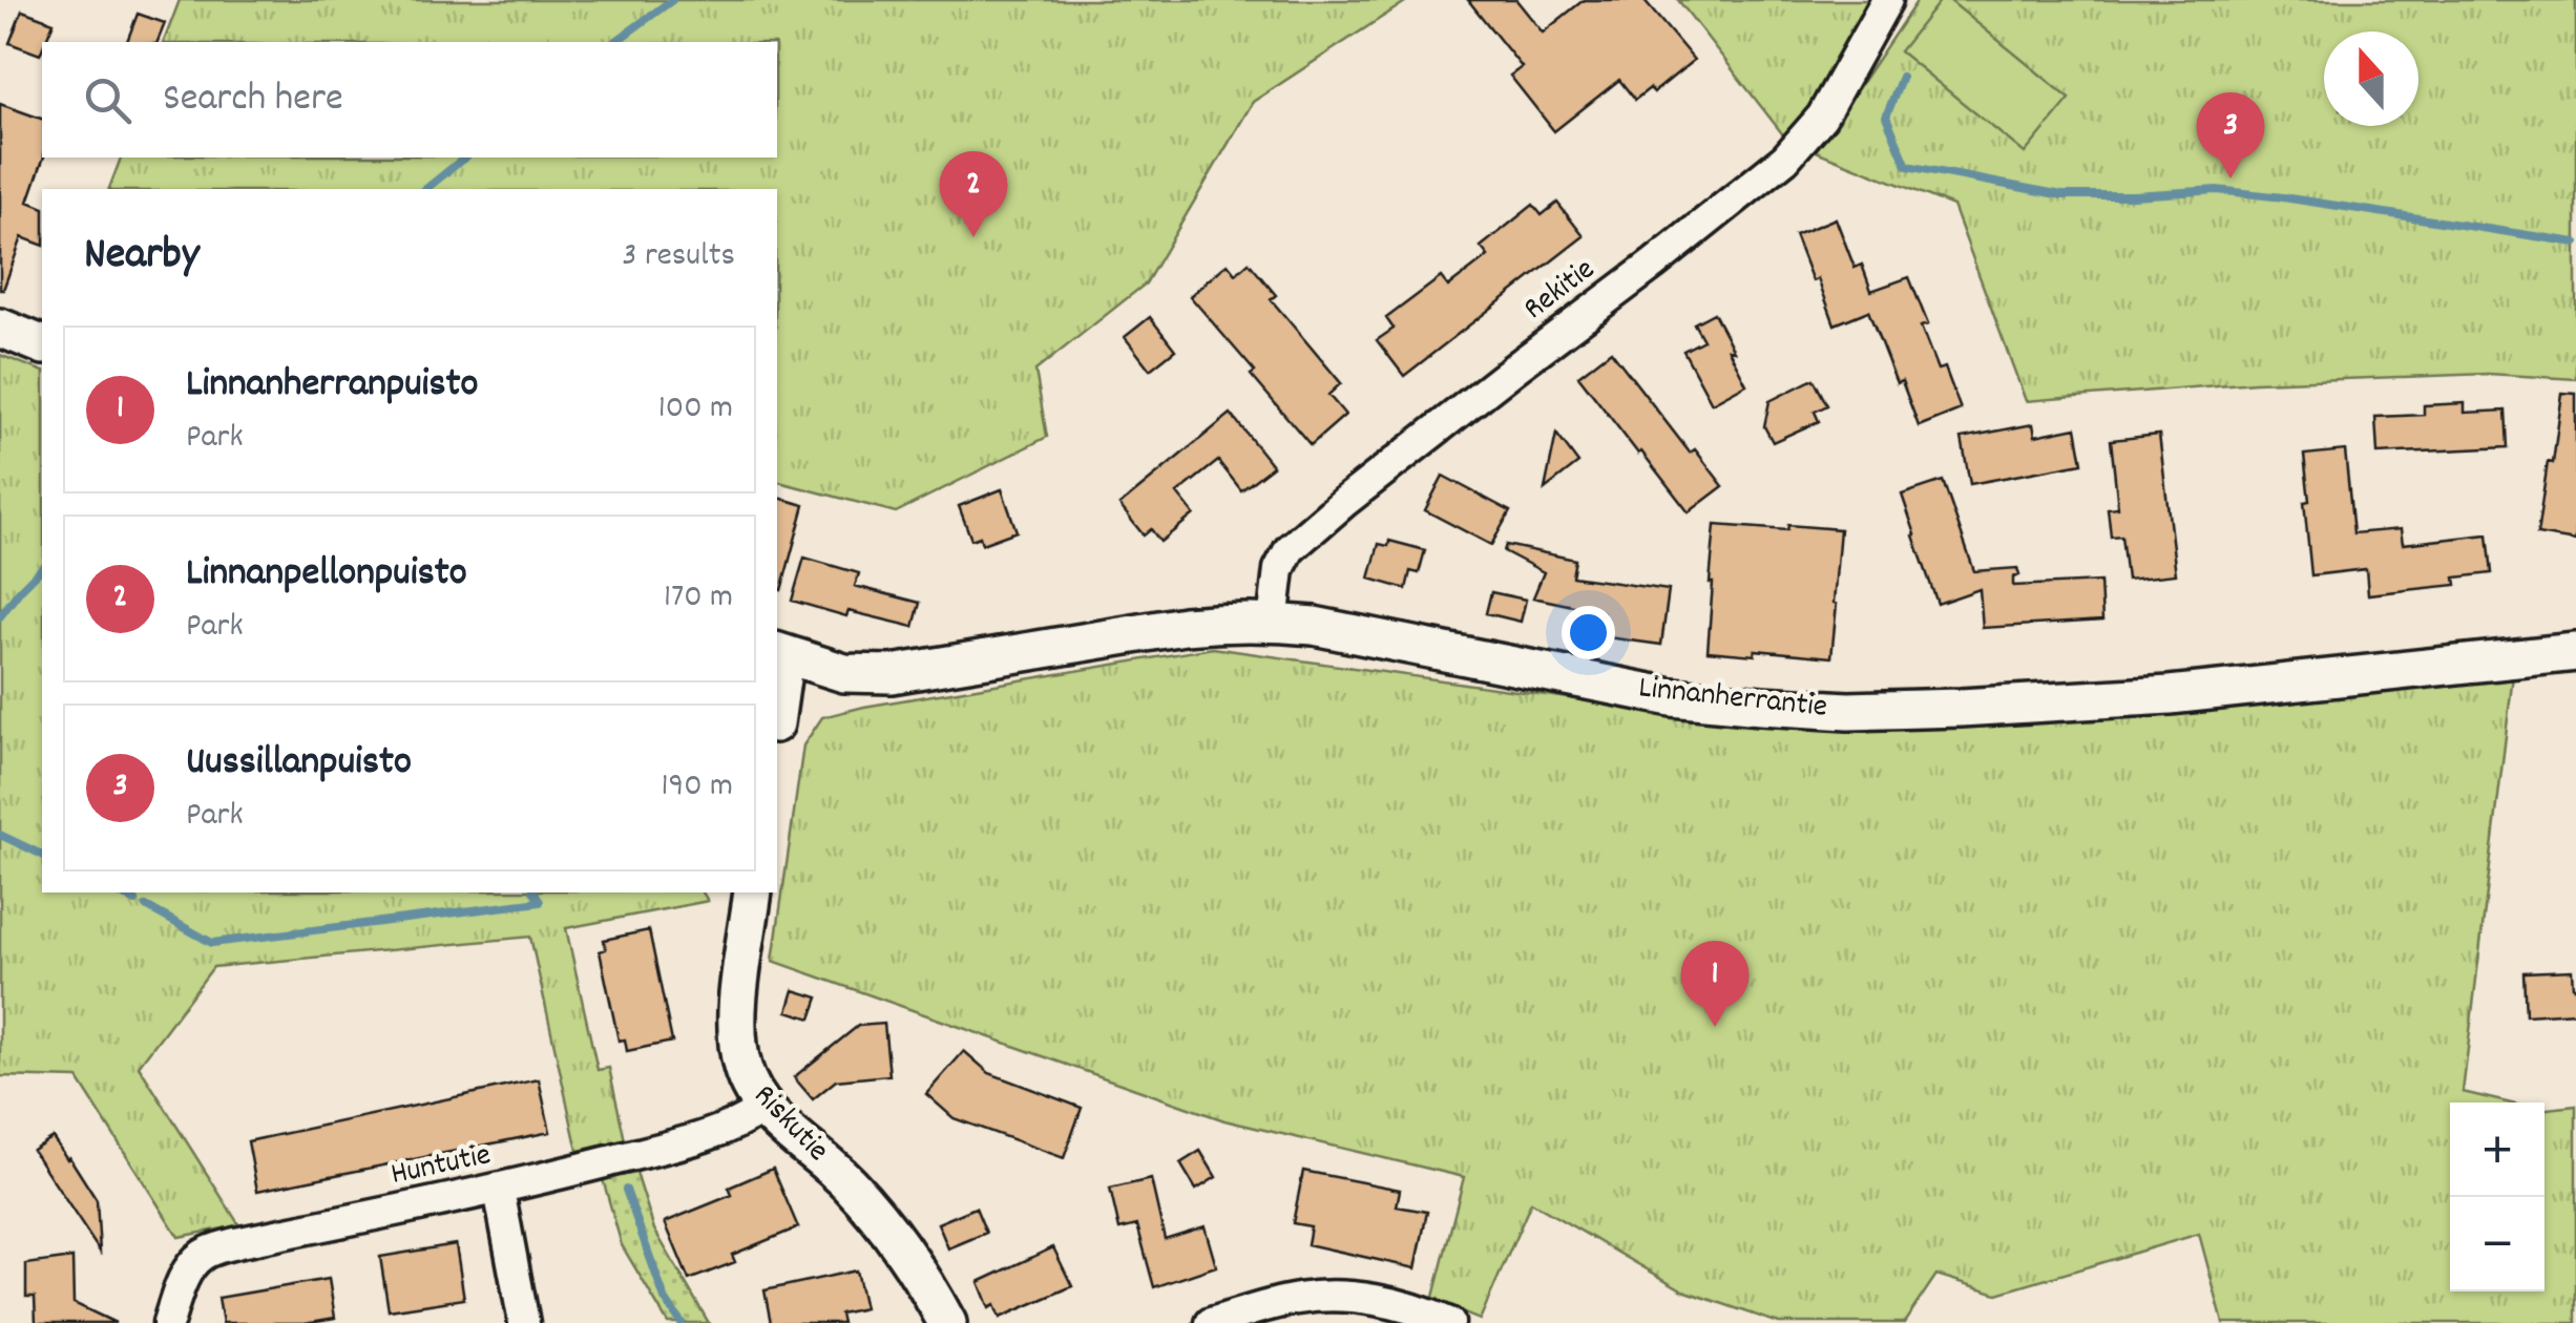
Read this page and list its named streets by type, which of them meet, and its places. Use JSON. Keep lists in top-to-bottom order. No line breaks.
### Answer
{"streets":{"street":["Rekitie","Linnanherrantie","Riskutie","Huntutie"]},"crossings":[["Rekitie","Linnanherrantie"],["Riskutie","Huntutie"]],"north":"top","page":{"search":"Search here","pins":["3","2","1"],"heading":["Nearby","3 results"],"list":[{"mark":"1","name":"Linnanherranpuisto","note":"Park","value":"100 m"},{"mark":"2","name":"Linnanpellonpuisto","note":"Park","value":"170 m"},{"mark":"3","name":"Uussillanpuisto","note":"Park","value":"190 m"}],"map_buttons":["+","−"]}}
